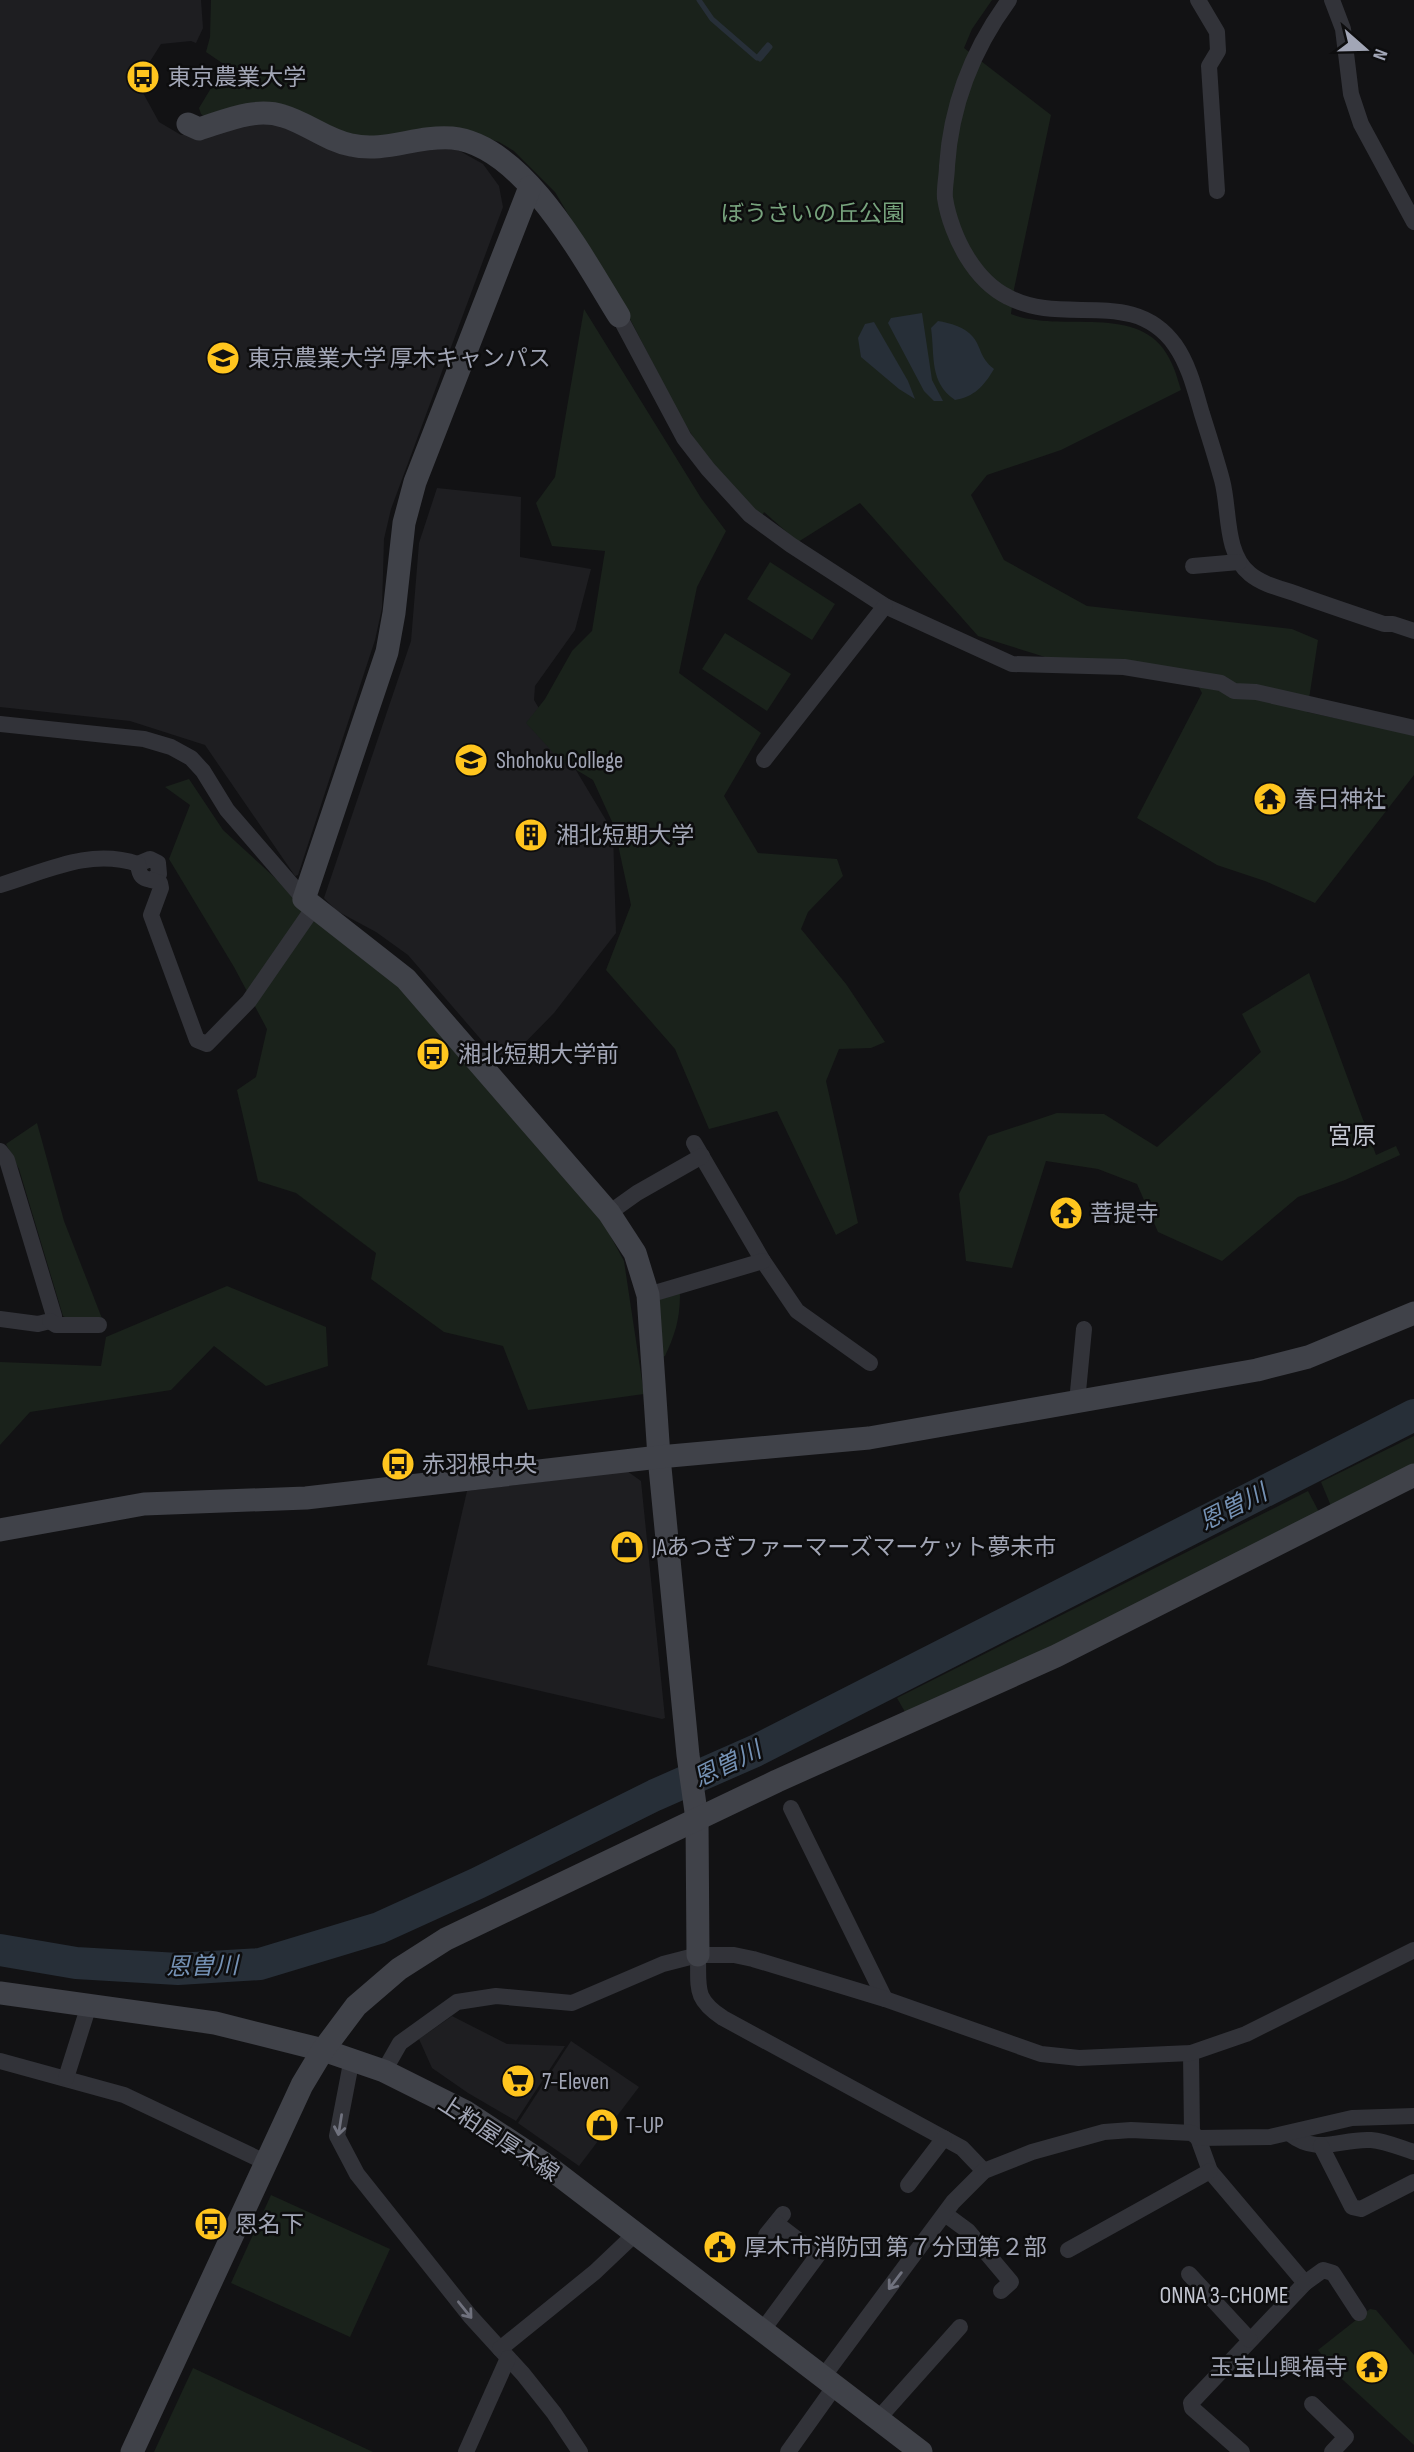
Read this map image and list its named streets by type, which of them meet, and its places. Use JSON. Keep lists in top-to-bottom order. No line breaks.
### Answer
{"streets":{"street":["上粕屋厚木線"]},"districts":["宮原","ONNA 3-CHOME"],"water":["恩曽川"],"parks":["ぼうさいの丘公園"],"places":{"bus stop":["東京農業大学","湘北短期大学前","赤羽根中央","恩名下"],"school or university":["東京農業大学 厚木キャンパス","Shohoku College"],"temple":["春日神社","菩提寺","玉宝山興福寺"],"building":["湘北短期大学"],"shop":["JAあつぎファーマーズマーケット夢未市","T-UP"],"supermarket":["7-Eleven"],"public building":["厚木市消防団 第７分団第２部"]},"north":"right"}
